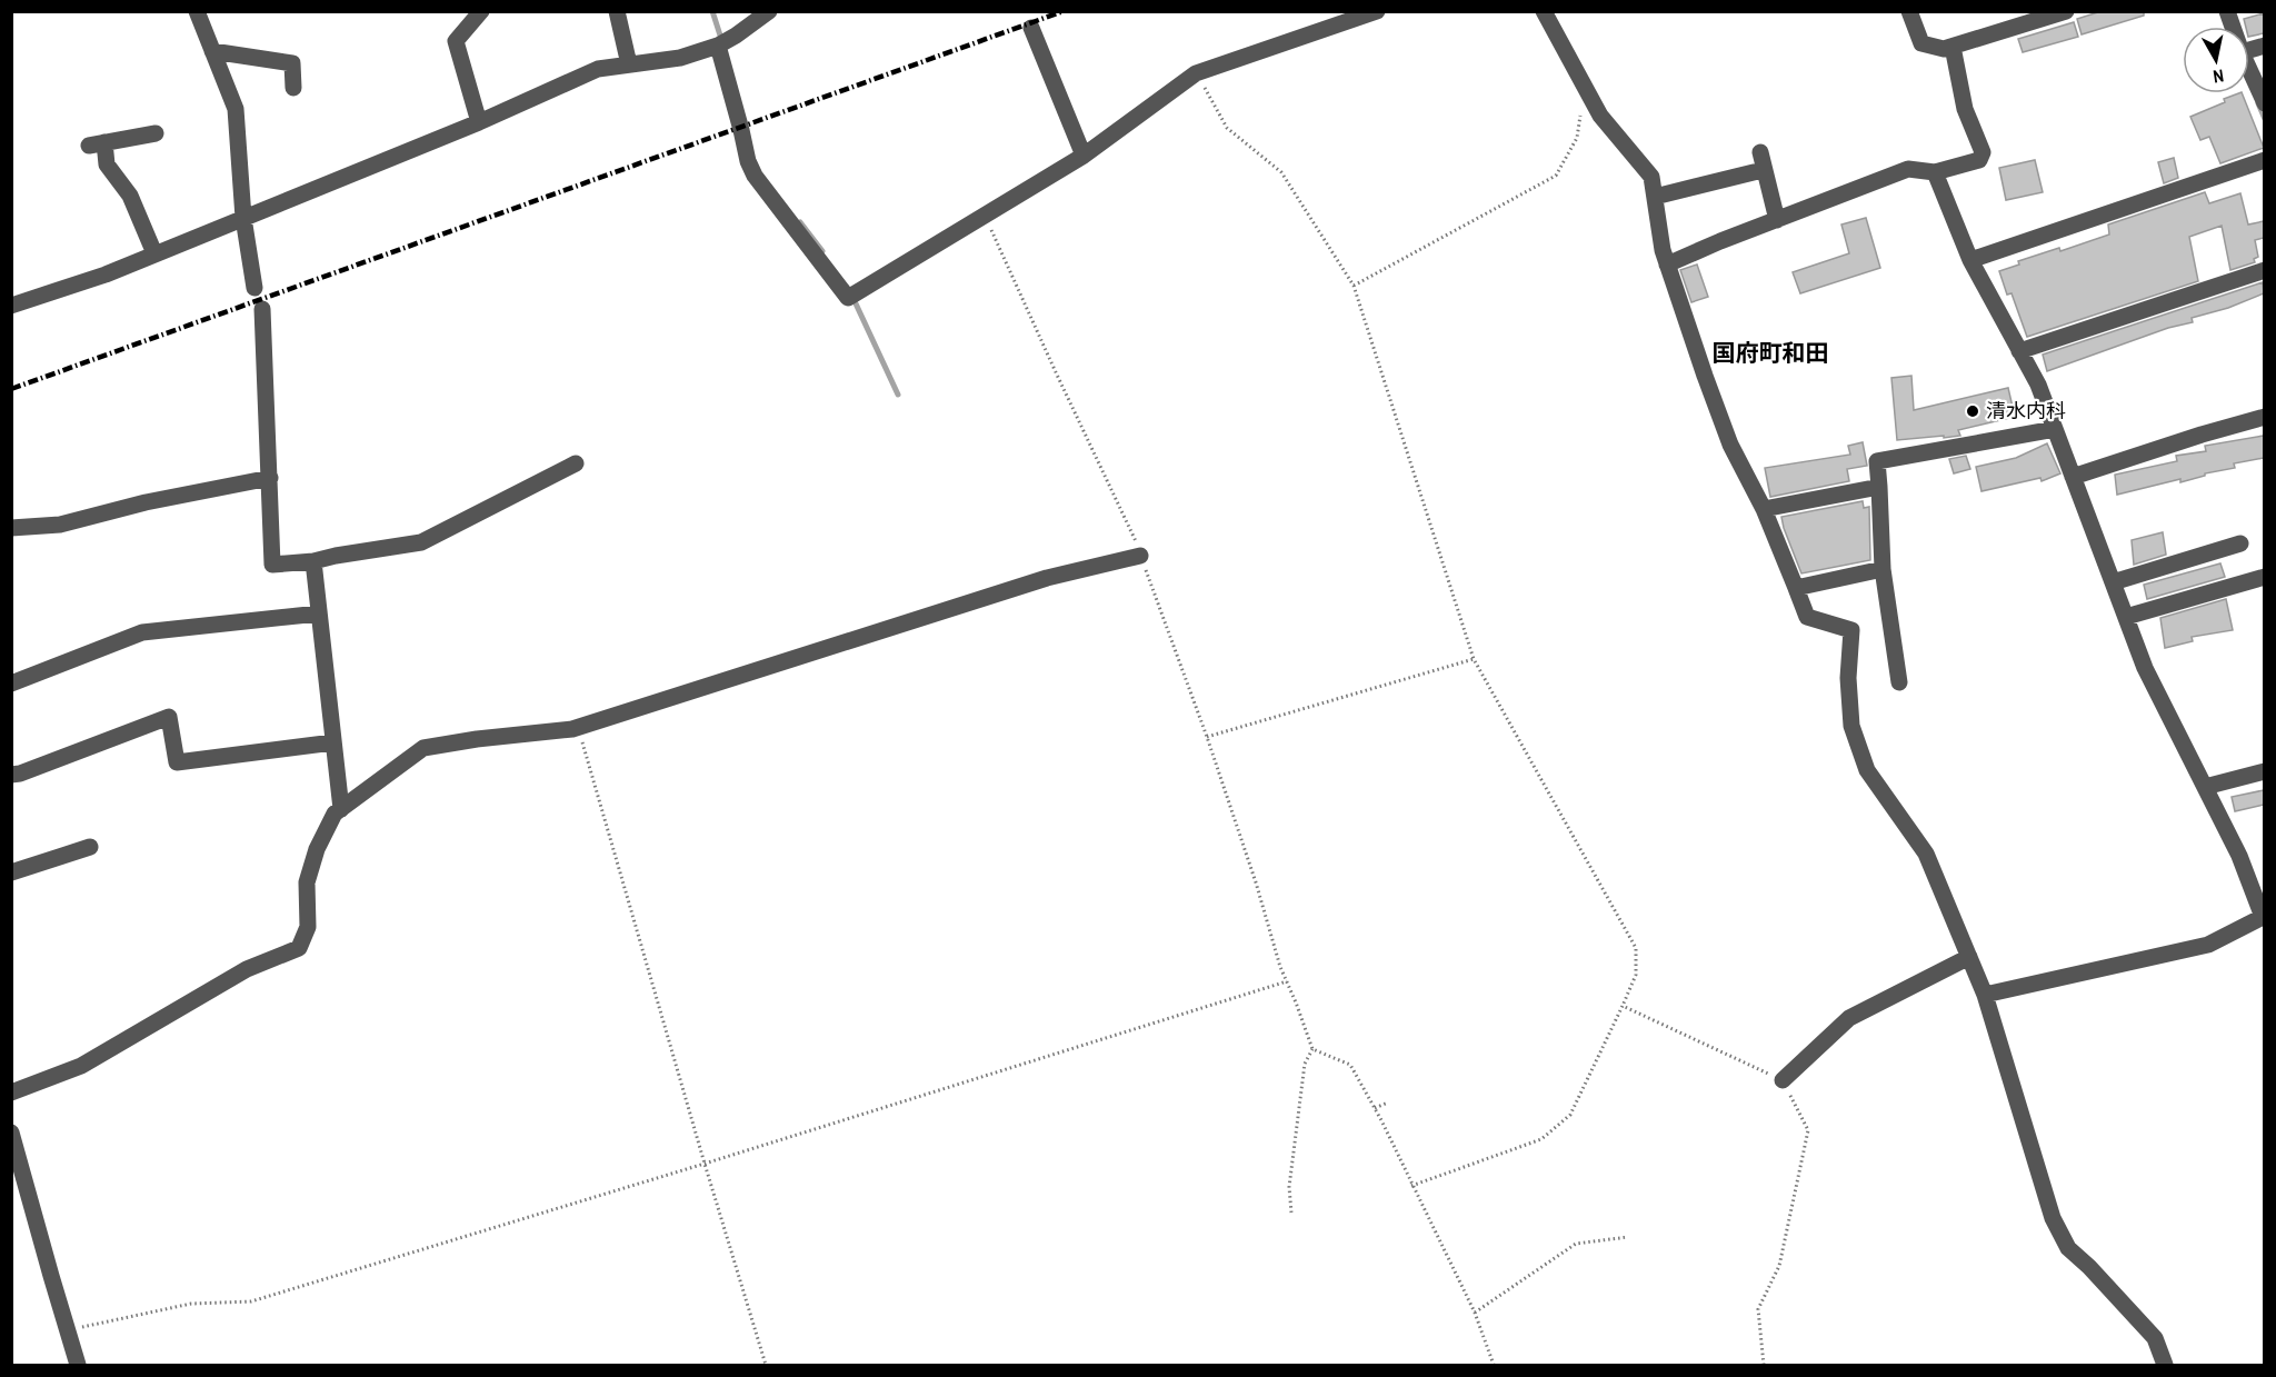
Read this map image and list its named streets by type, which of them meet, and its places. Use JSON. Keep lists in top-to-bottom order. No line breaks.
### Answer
{"districts":["国府町和田"],"places":["清水内科"],"north":"bottom"}
